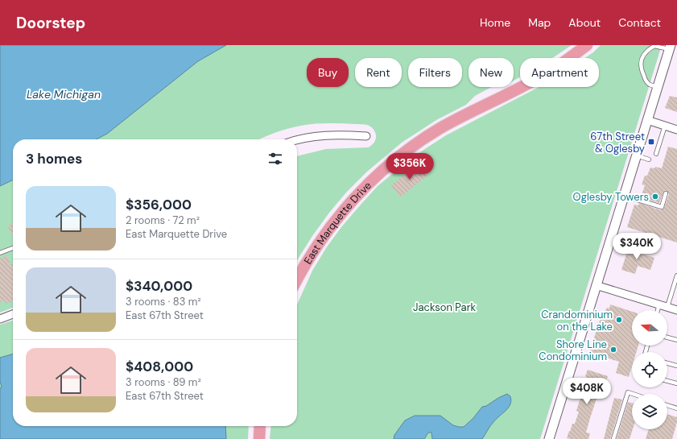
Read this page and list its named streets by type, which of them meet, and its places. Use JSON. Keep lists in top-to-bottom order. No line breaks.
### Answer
{"streets":{"main road":["East Marquette Drive"]},"water":["Lake Michigan"],"parks":["Jackson Park"],"places":{"transit":["67th Street & Oglesby"],"other":["Oglesby Towers","Crandominium on the Lake","Shore Line Condominium"]},"north":"left","page":{"header":"Doorstep","nav":["Home","Map","About","Contact"],"chip":["Buy","Rent","Filters","New","Apartment"],"heading":"3 homes","price":["$356K","$340K","$408K"],"list":[{"name":"$356,000","note":"2 rooms · 72 m² · East Marquette Drive"},{"name":"$340,000","note":"3 rooms · 83 m² · East 67th Street"},{"name":"$408,000","note":"3 rooms · 89 m² · East 67th Street"}]}}
